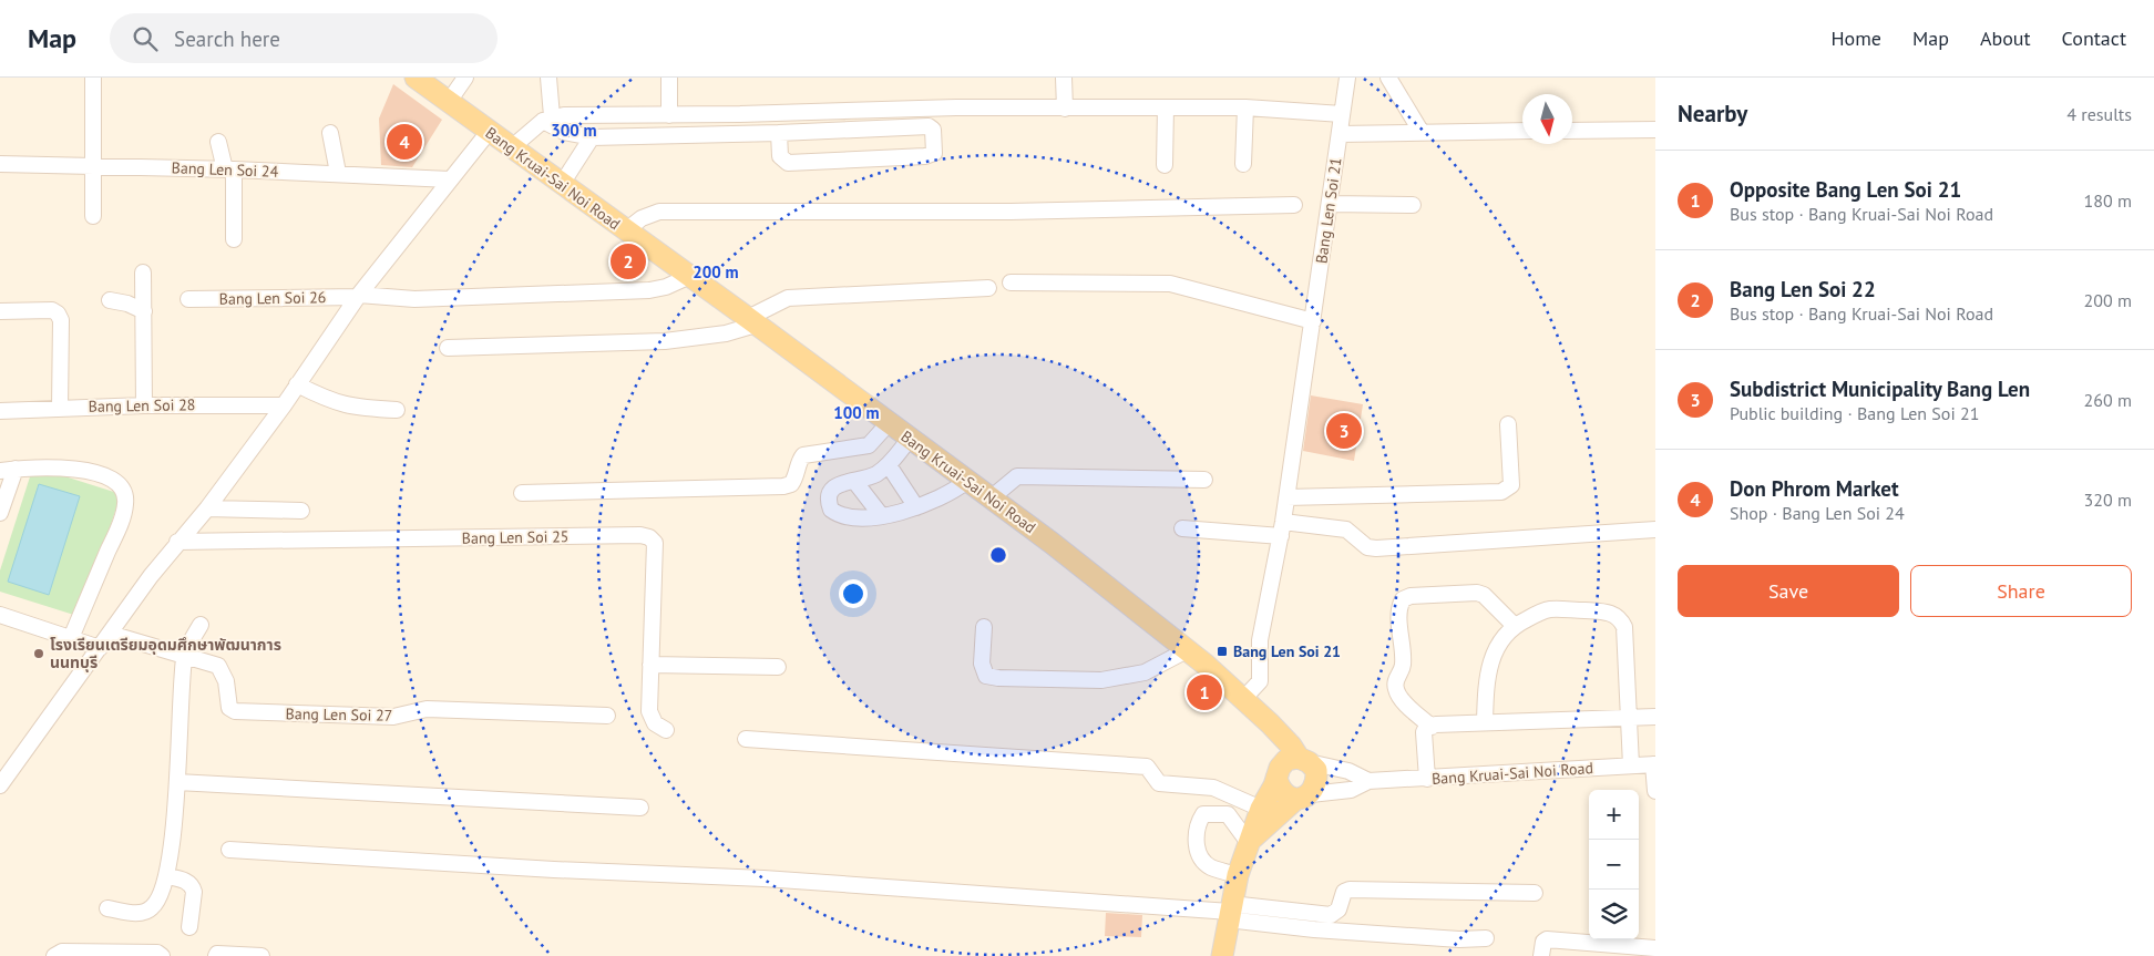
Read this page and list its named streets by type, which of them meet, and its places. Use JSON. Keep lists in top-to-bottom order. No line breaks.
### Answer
{"streets":{"main road":["Bang Kruai-Sai Noi Road"],"street":["Bang Len Soi 24","Bang Len Soi 21","Bang Len Soi 26","Bang Len Soi 28","Bang Len Soi 25","Bang Len Soi 27"]},"crossings":[["Bang Kruai-Sai Noi Road","Bang Len Soi 21"],["Bang Kruai-Sai Noi Road","Bang Len Soi 26"]],"places":{"transit":["Bang Len Soi 21"],"other":["โรงเรียนเตรียมอุดมศึกษาพัฒนาการ นนทบุรี"]},"north":"bottom","page":{"header":"Map","search":"Search here","nav":["Home","Map","About","Contact"],"heading":["Nearby","4 results"],"pins":["4","2","3","1"],"list":[{"mark":"1","name":"Opposite Bang Len Soi 21","note":"Bus stop · Bang Kruai-Sai Noi Road","value":"180 m"},{"mark":"2","name":"Bang Len Soi 22","note":"Bus stop · Bang Kruai-Sai Noi Road","value":"200 m"},{"mark":"3","name":"Subdistrict Municipality Bang Len","note":"Public building · Bang Len Soi 21","value":"260 m"},{"mark":"4","name":"Don Phrom Market","note":"Shop · Bang Len Soi 24","value":"320 m"}],"buttons":["Save","Share"],"map_buttons":["+","−"]},"rings":["300 m","200 m","100 m"]}
